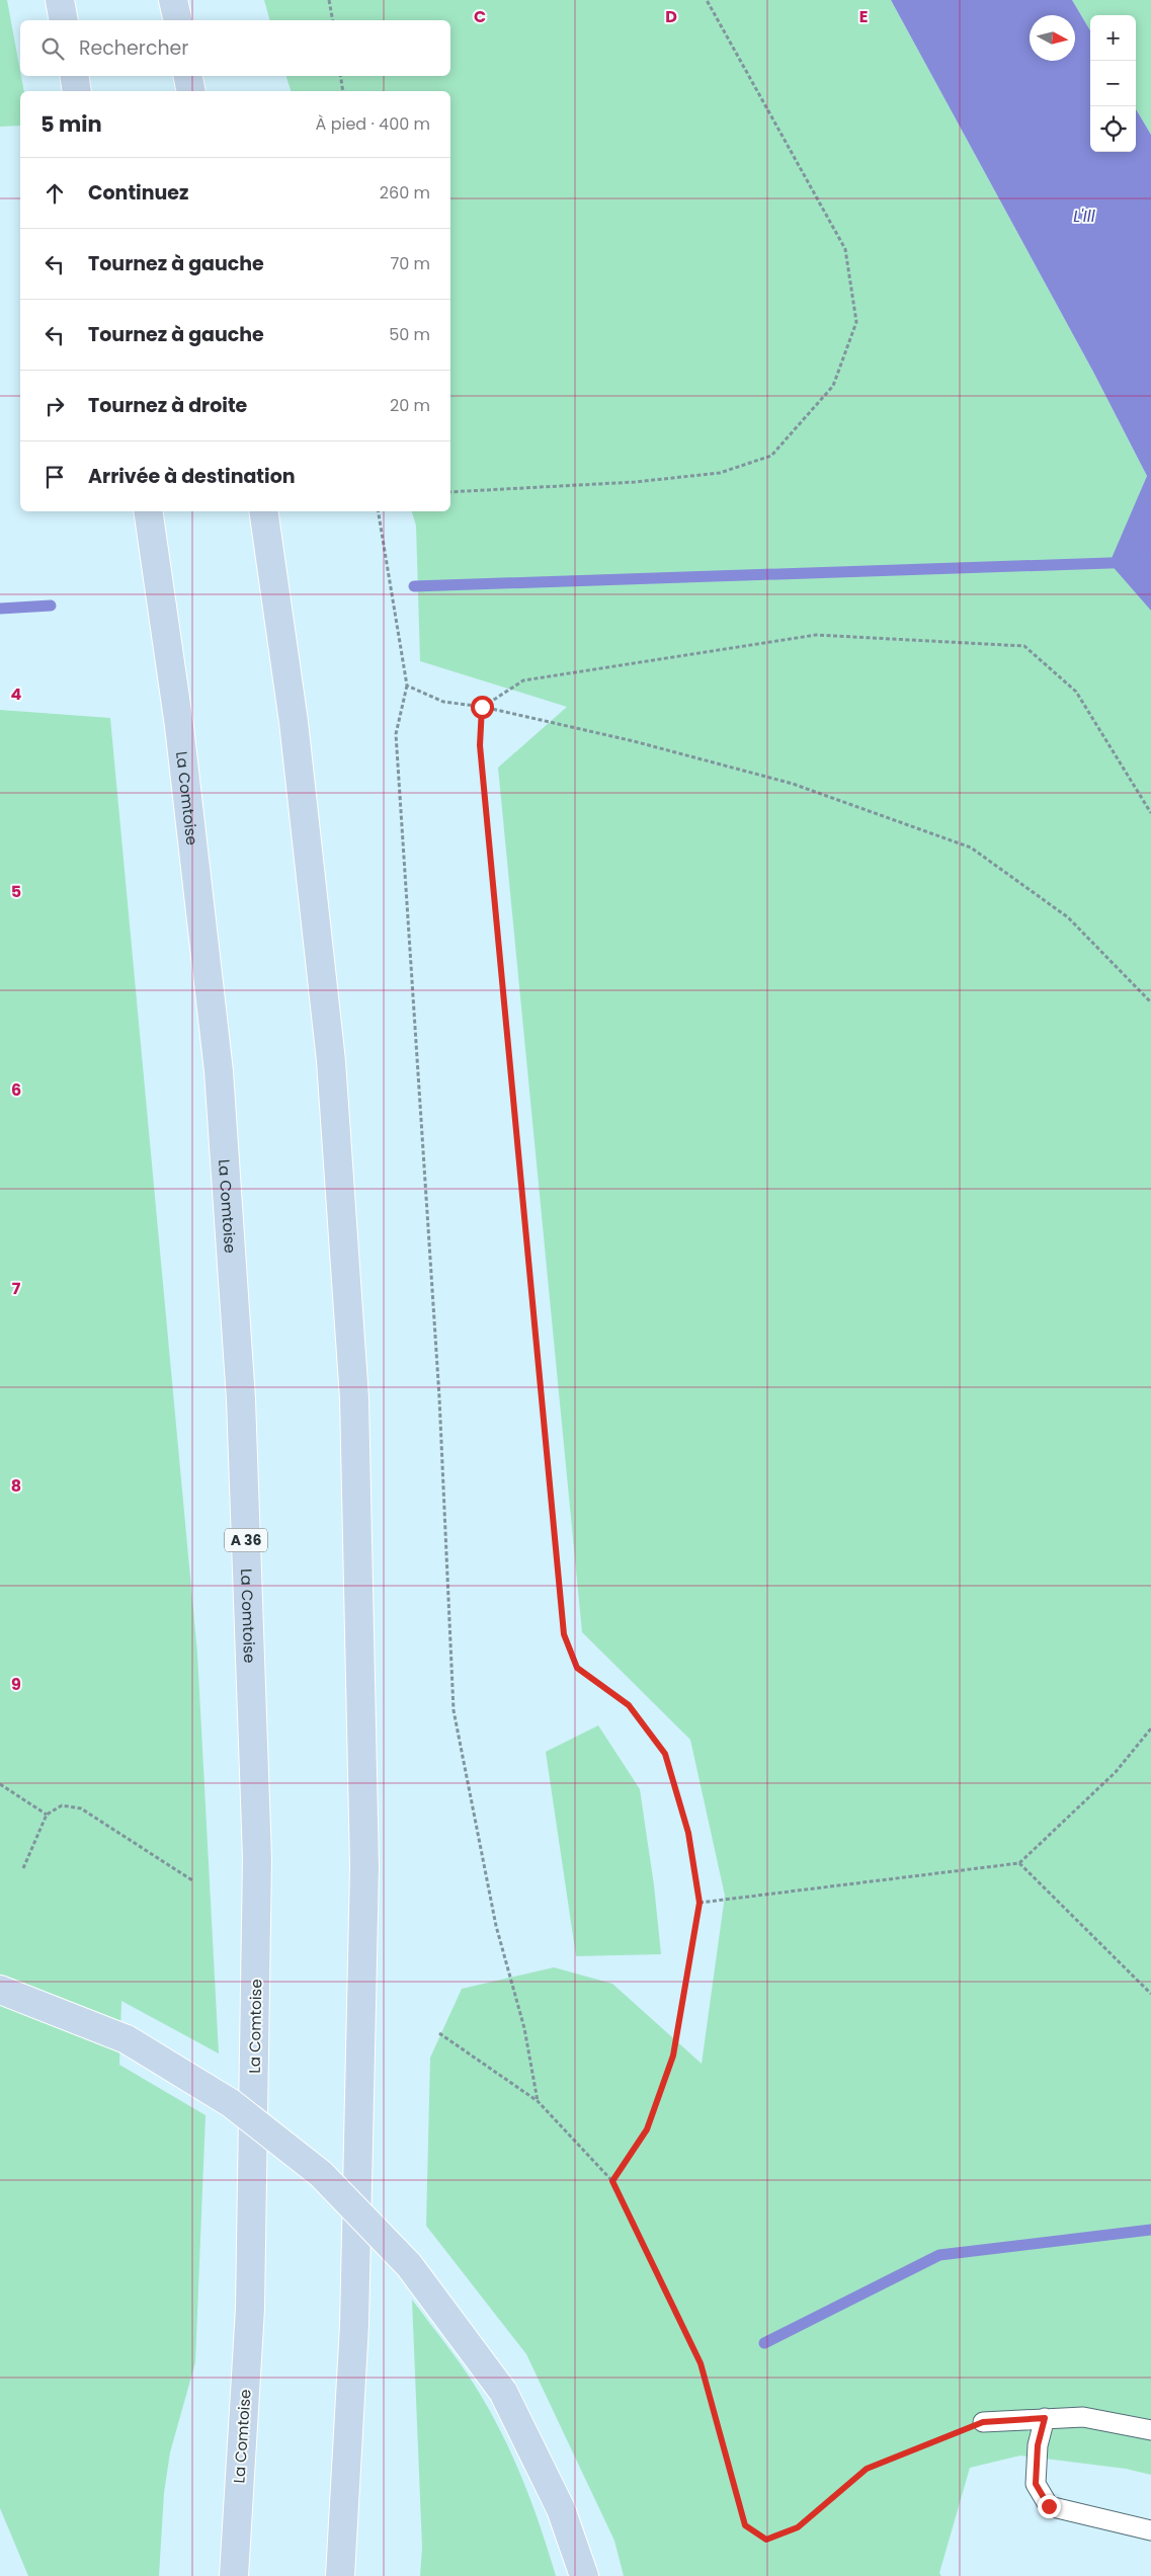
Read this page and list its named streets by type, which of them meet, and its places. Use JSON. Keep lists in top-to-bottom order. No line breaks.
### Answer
{"streets":{"highway":["La Comtoise","A 36"]},"water":["L'Ill"],"north":"right","page":{"map_buttons":["+","−"],"search":"Rechercher","heading":["5 min","À pied · 400 m"],"list":[["Continuez","260 m"],["Tournez à gauche","70 m"],["Tournez à gauche","50 m"],["Tournez à droite","20 m"],"Arrivée à destination"]},"grid":{"columns":["C","D","E"],"rows":["4","5","6","7","8","9"]}}
